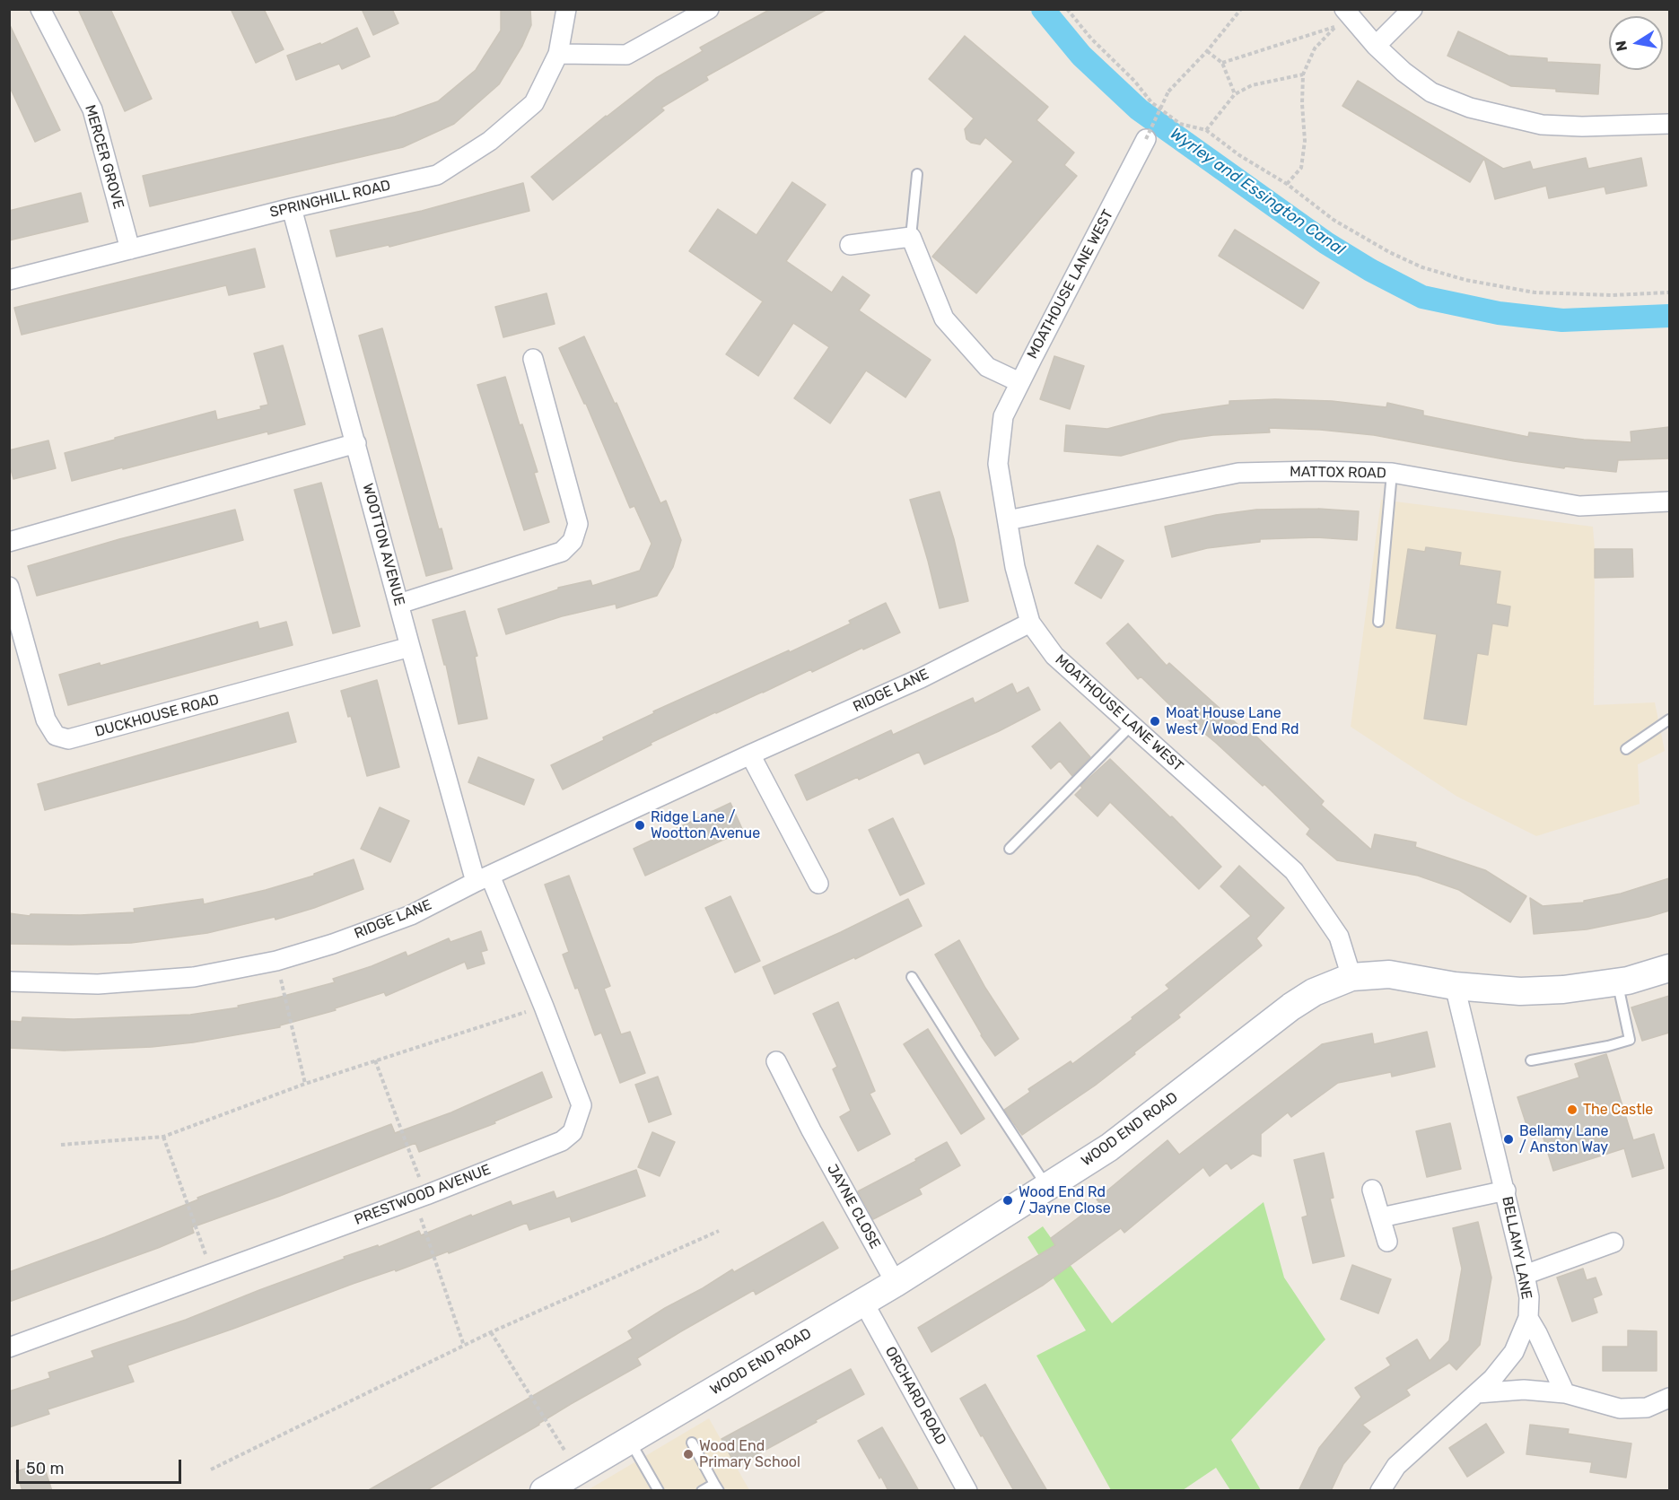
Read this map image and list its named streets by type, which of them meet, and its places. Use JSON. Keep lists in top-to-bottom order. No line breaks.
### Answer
{"streets":{"street":["MERCER GROVE","SPRINGHILL ROAD","MOATHOUSE LANE WEST","MATTOX ROAD","WOOTTON AVENUE","RIDGE LANE","DUCKHOUSE ROAD","WOOD END ROAD","PRESTWOOD AVENUE","JAYNE CLOSE","BELLAMY LANE","ORCHARD ROAD"]},"crossings":[["MERCER GROVE","SPRINGHILL ROAD"],["SPRINGHILL ROAD","WOOTTON AVENUE"],["MOATHOUSE LANE WEST","MATTOX ROAD"],["MOATHOUSE LANE WEST","RIDGE LANE"],["MOATHOUSE LANE WEST","WOOD END ROAD"],["WOOTTON AVENUE","RIDGE LANE"],["WOOTTON AVENUE","DUCKHOUSE ROAD"],["WOOTTON AVENUE","PRESTWOOD AVENUE"],["RIDGE LANE","PRESTWOOD AVENUE"],["WOOD END ROAD","JAYNE CLOSE"],["WOOD END ROAD","BELLAMY LANE"],["WOOD END ROAD","ORCHARD ROAD"]],"water":["Wyrley and Essington Canal"],"places":["Moat House Lane West / Wood End Rd","Ridge Lane / Wootton Avenue","The Castle","Bellamy Lane / Anston Way","Wood End Rd / Jayne Close","Wood End Primary School"],"scale_bar":"50 m","north":"left"}
